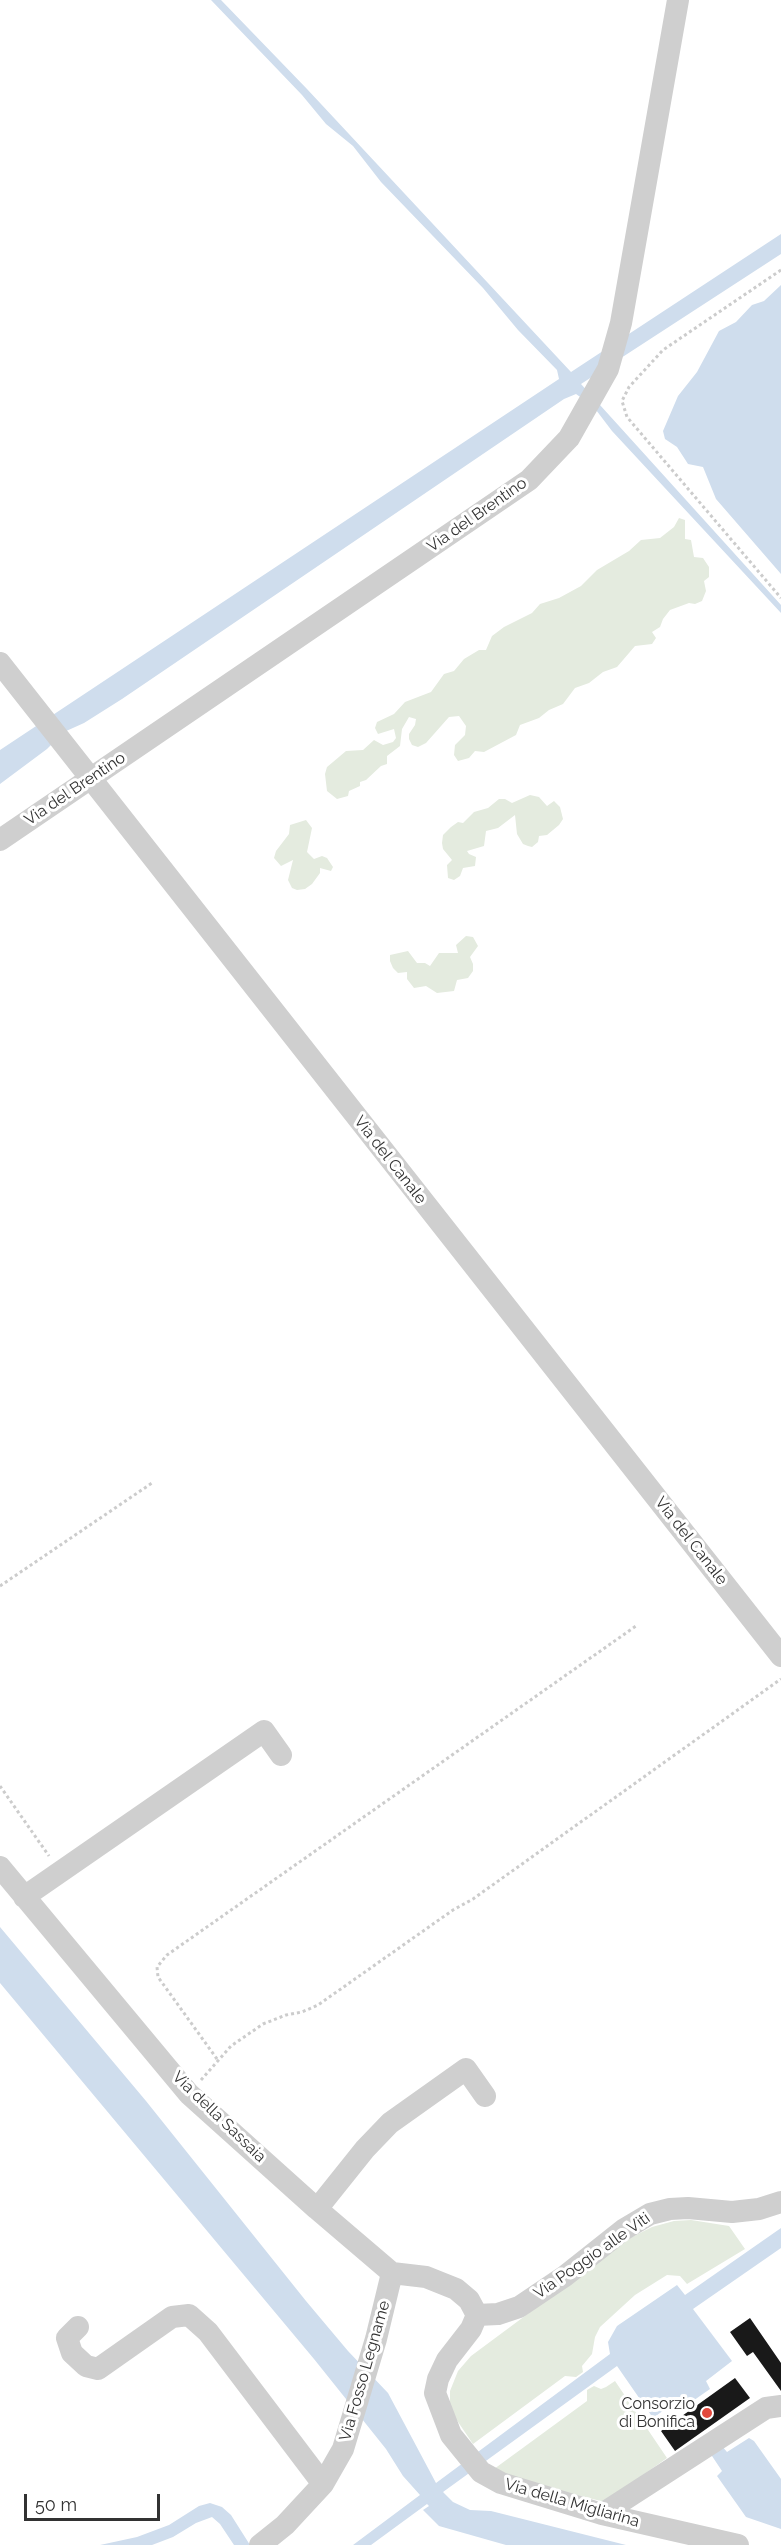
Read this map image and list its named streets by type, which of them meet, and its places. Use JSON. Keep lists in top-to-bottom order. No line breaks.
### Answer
{"streets":{"street":["Via del Brentino","Via del Canale","Via della Sassaia","Via Poggio alle Viti","Via Fosso Legname","Via della Migliarina"]},"crossings":[["Via del Brentino","Via del Canale"],["Via della Sassaia","Via Fosso Legname"],["Via Poggio alle Viti","Via della Migliarina"]],"places":["Consorzio di Bonifica"],"scale_bar":"50 m"}
